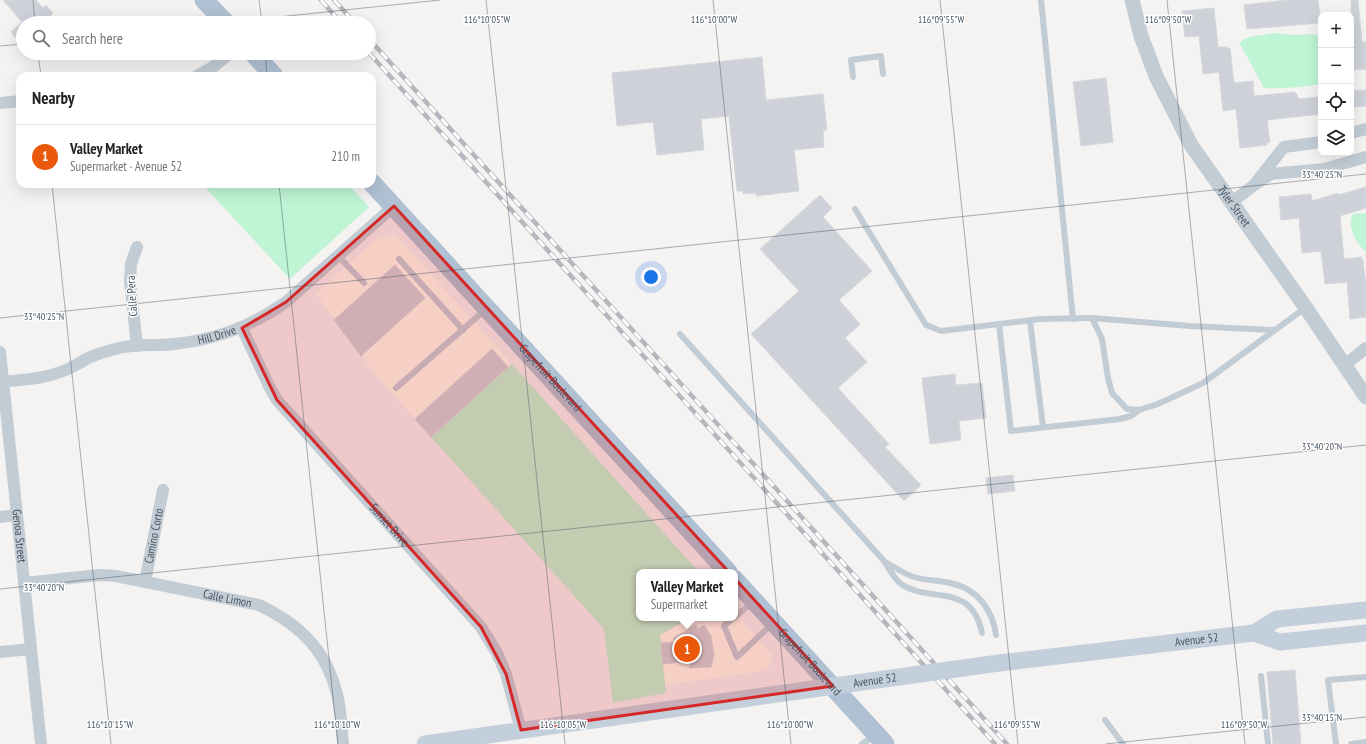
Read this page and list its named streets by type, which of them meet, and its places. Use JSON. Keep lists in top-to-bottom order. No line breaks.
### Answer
{"streets":{"main road":["Grapefruit Boulevard","Avenue 52"],"street":["Tyler Street","Calle Pera","Hill Drive","Sunset Drive","Genoa Street","Camino Corto","Calle Limon"]},"crossings":[["Calle Pera","Hill Drive"],["Hill Drive","Grapefruit Boulevard"],["Hill Drive","Sunset Drive"],["Hill Drive","Genoa Street"],["Sunset Drive","Avenue 52"],["Genoa Street","Calle Limon"],["Camino Corto","Calle Limon"]],"page":{"map_buttons":["+","−"],"search":"Search here","heading":"Nearby","list":[{"mark":"1","name":"Valley Market","note":"Supermarket · Avenue 52","value":"210 m"}],"popup":["Valley Market","Supermarket"],"pins":"1"},"coordinates":["116°10'05\"W","116°10'00\"W","116°09'55\"W","116°09'50\"W","33°40'25\"N","33°40'20\"N","33°40'15\"N","116°10'15\"W","116°10'10\"W"]}
